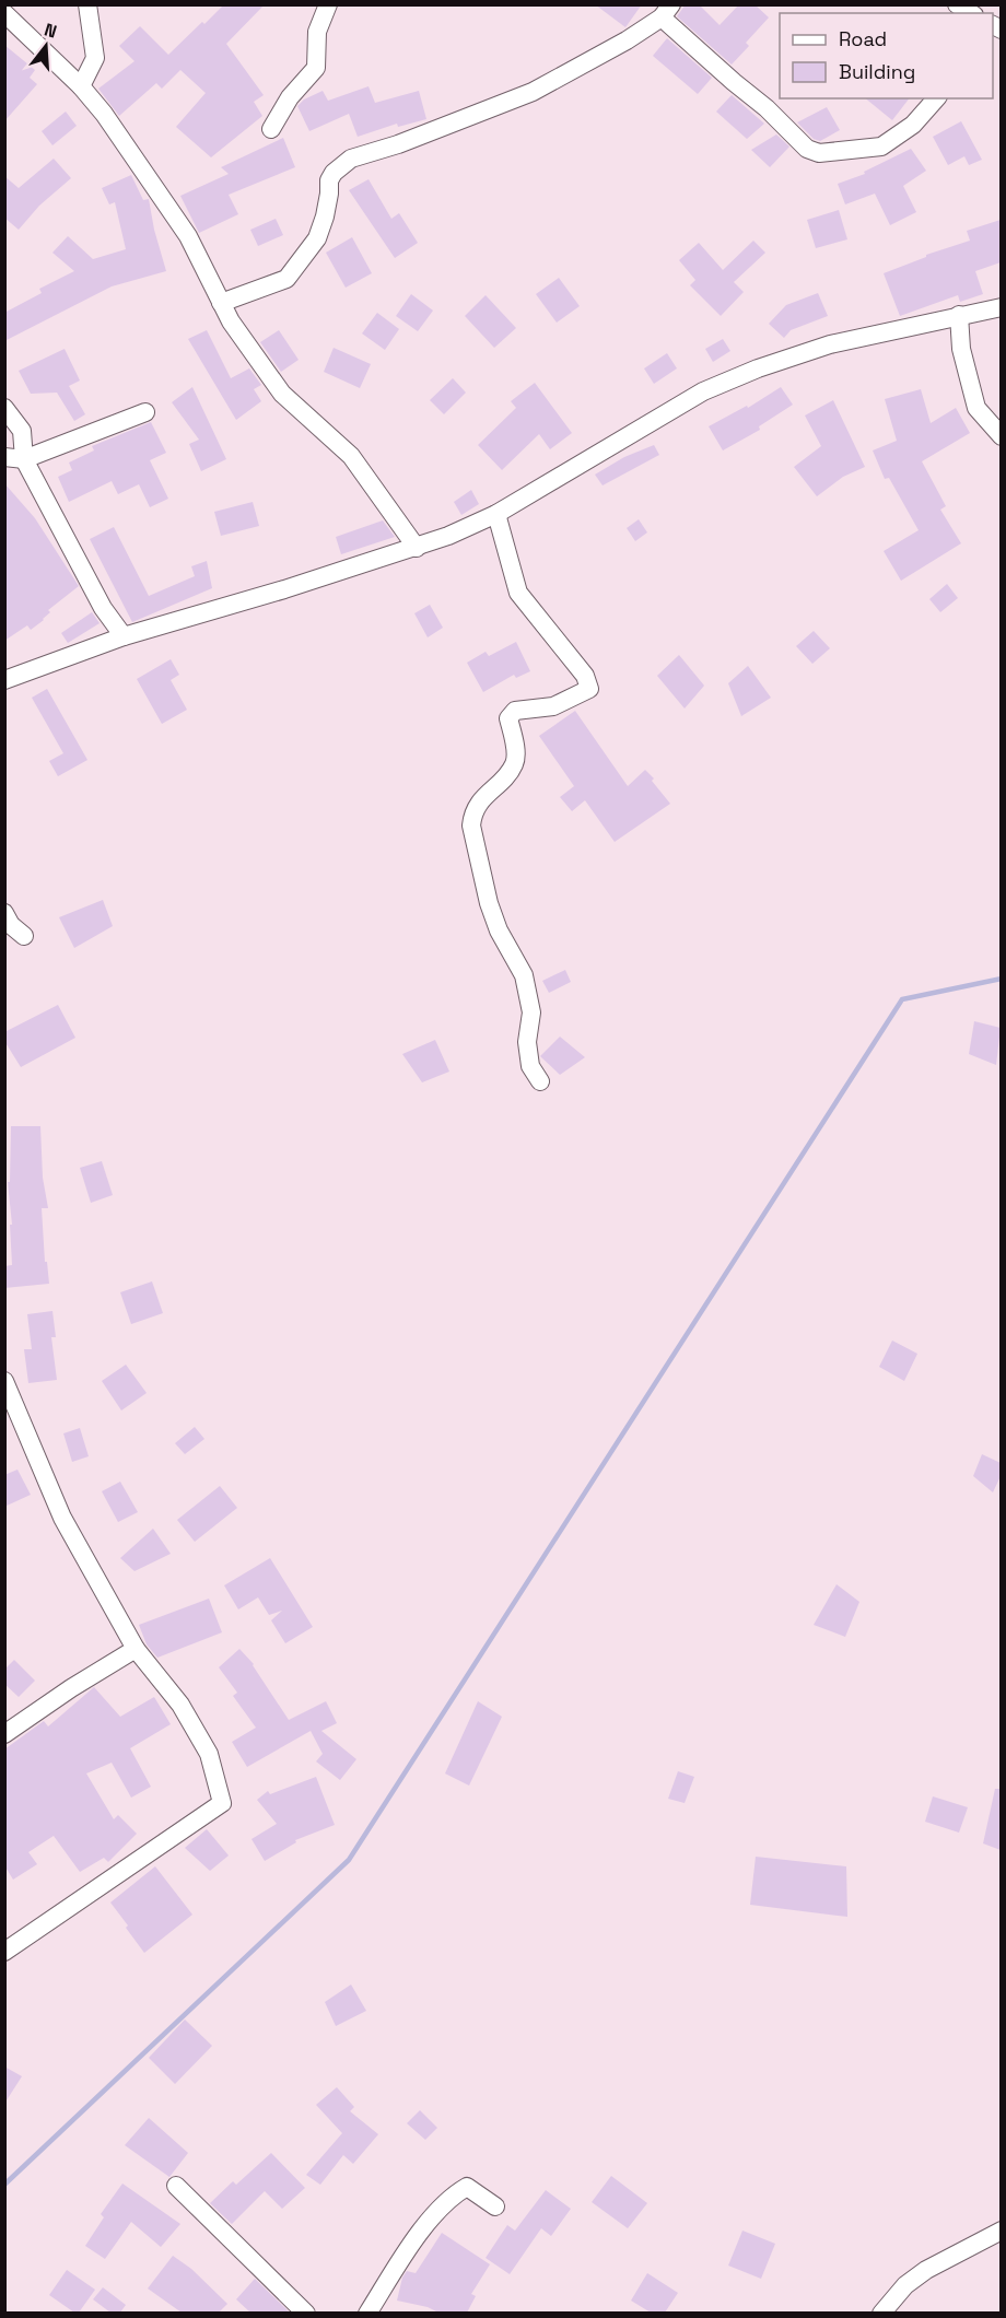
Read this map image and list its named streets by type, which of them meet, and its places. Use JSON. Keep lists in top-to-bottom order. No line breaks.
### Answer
{"legend":["Road","Building"],"north":"top"}
